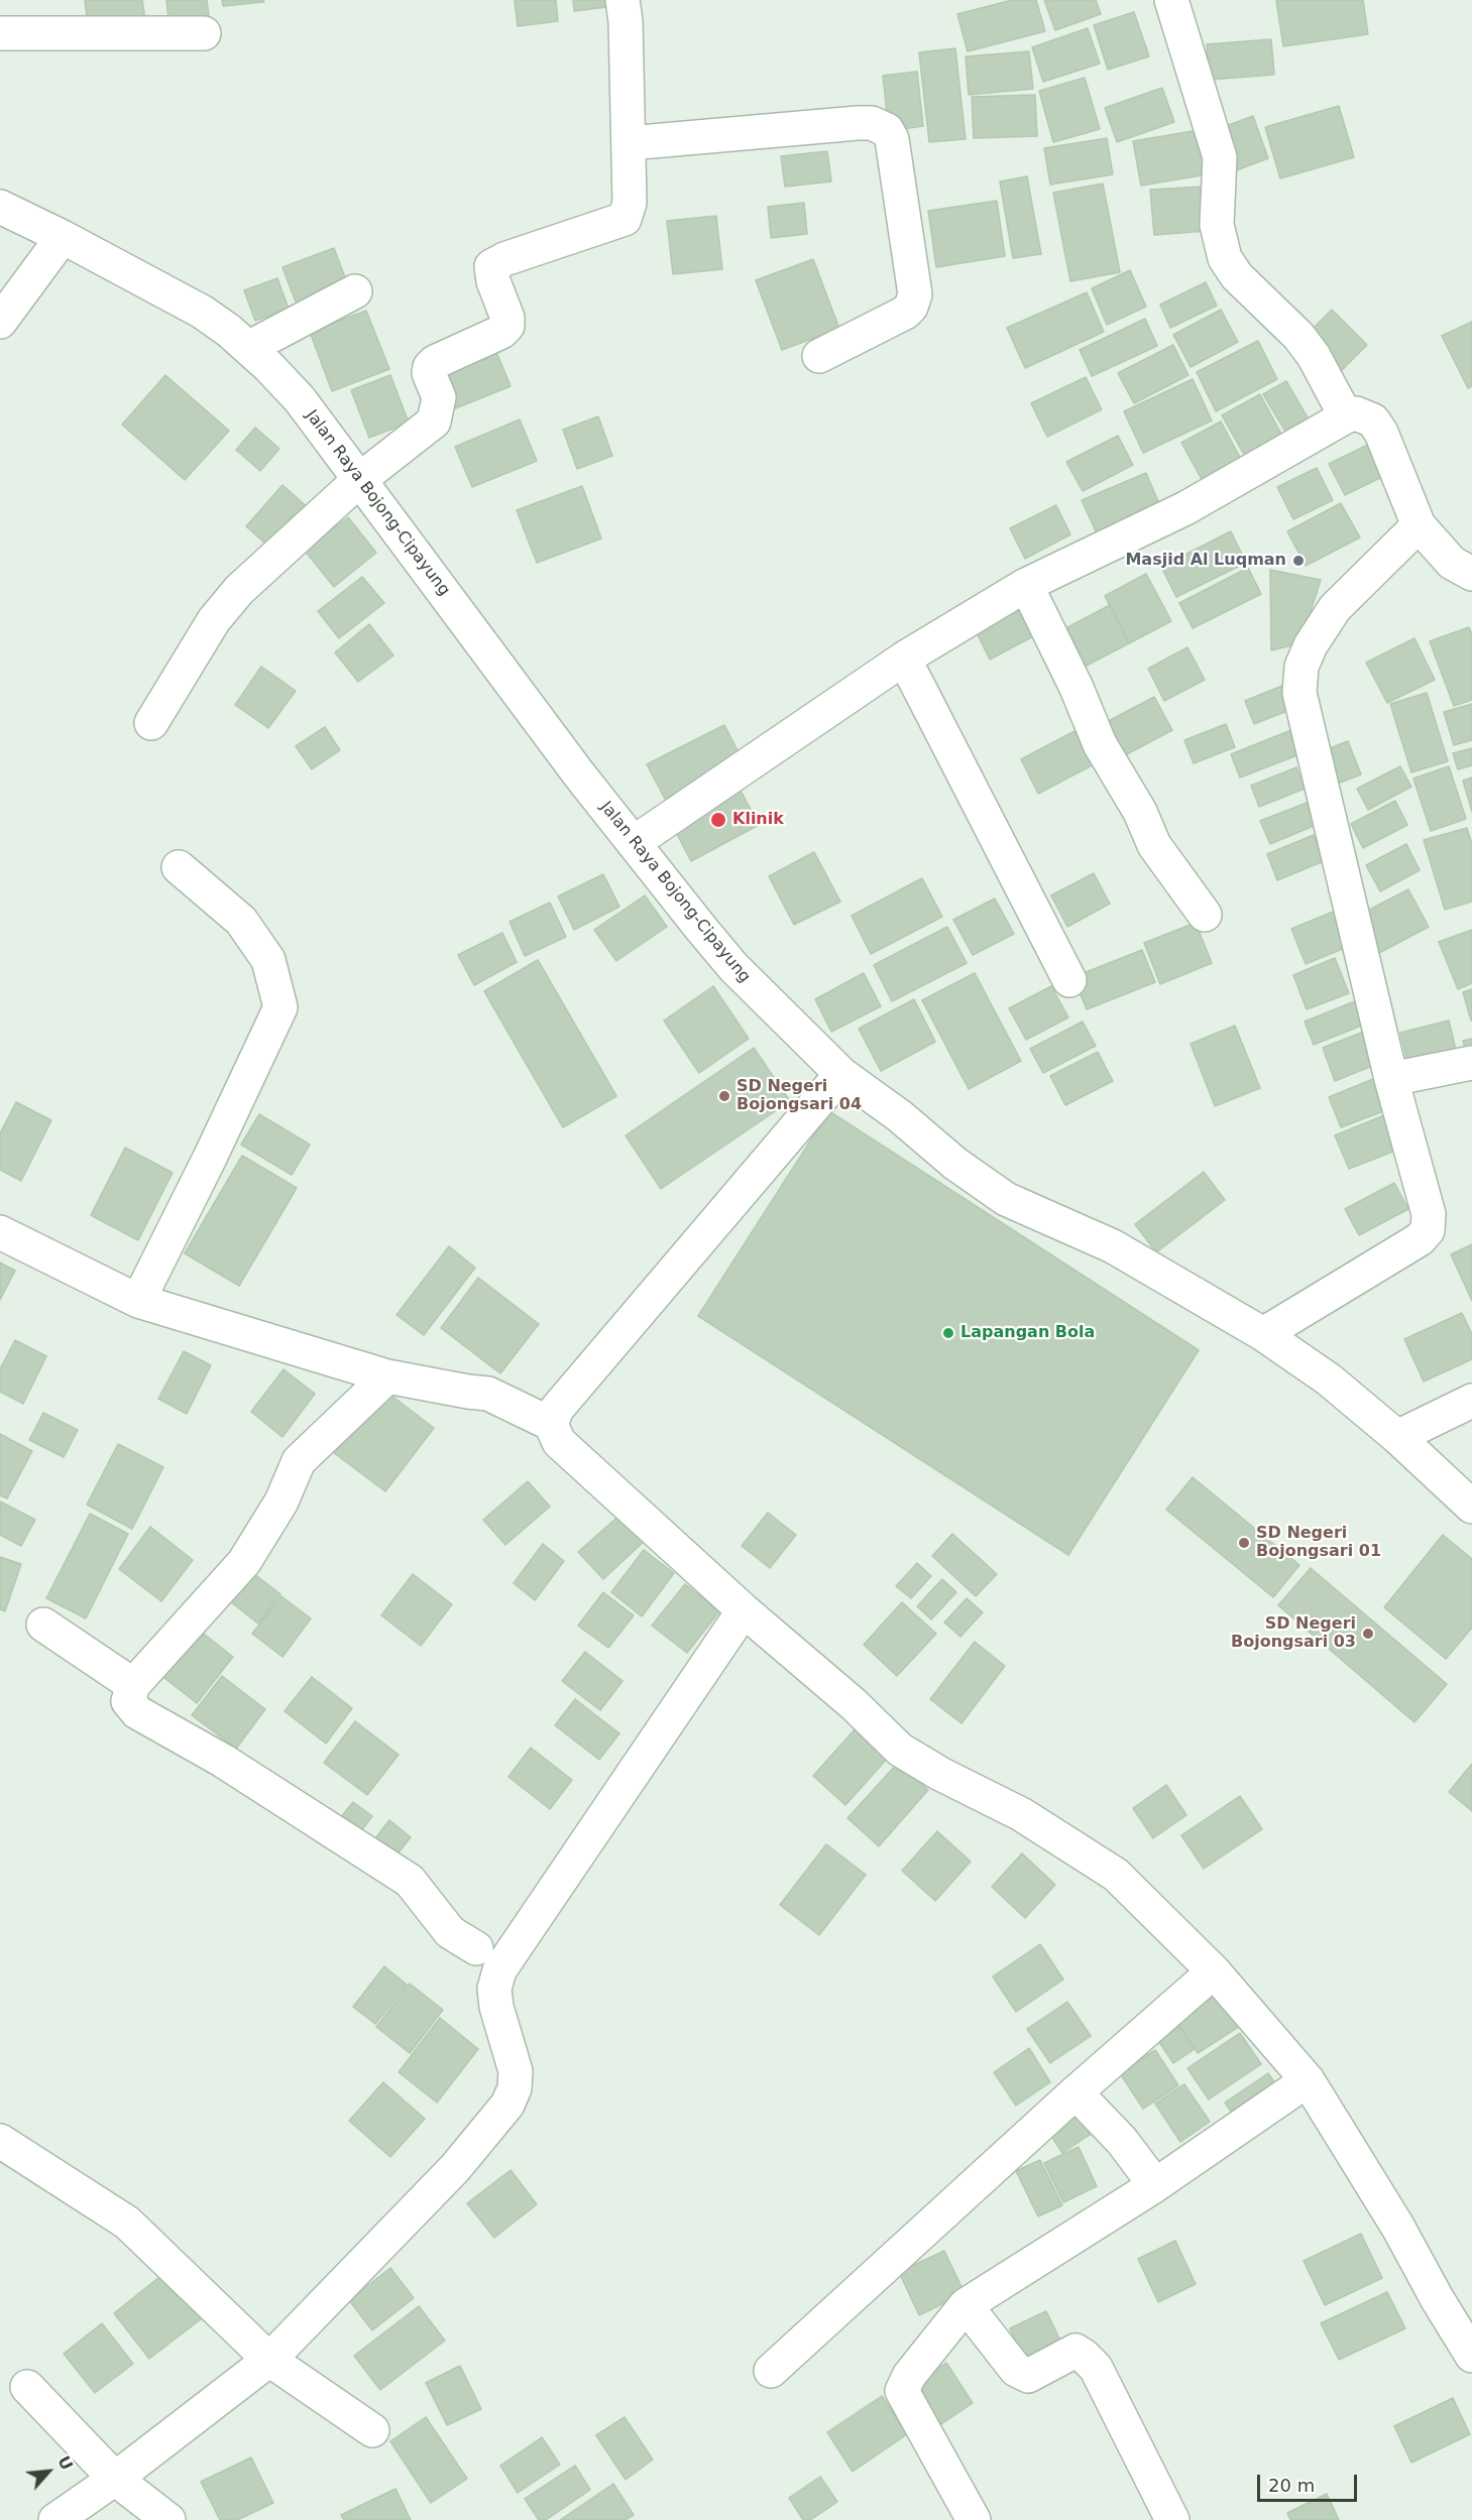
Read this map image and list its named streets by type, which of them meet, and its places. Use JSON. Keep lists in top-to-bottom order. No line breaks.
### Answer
{"streets":{"street":["Jalan Raya Bojong-Cipayung"]},"places":["Masjid Al Luqman","Klinik","SD Negeri Bojongsari 04","Lapangan Bola","SD Negeri Bojongsari 01","SD Negeri Bojongsari 03"],"scale_bar":"20 m","north":"top right"}
